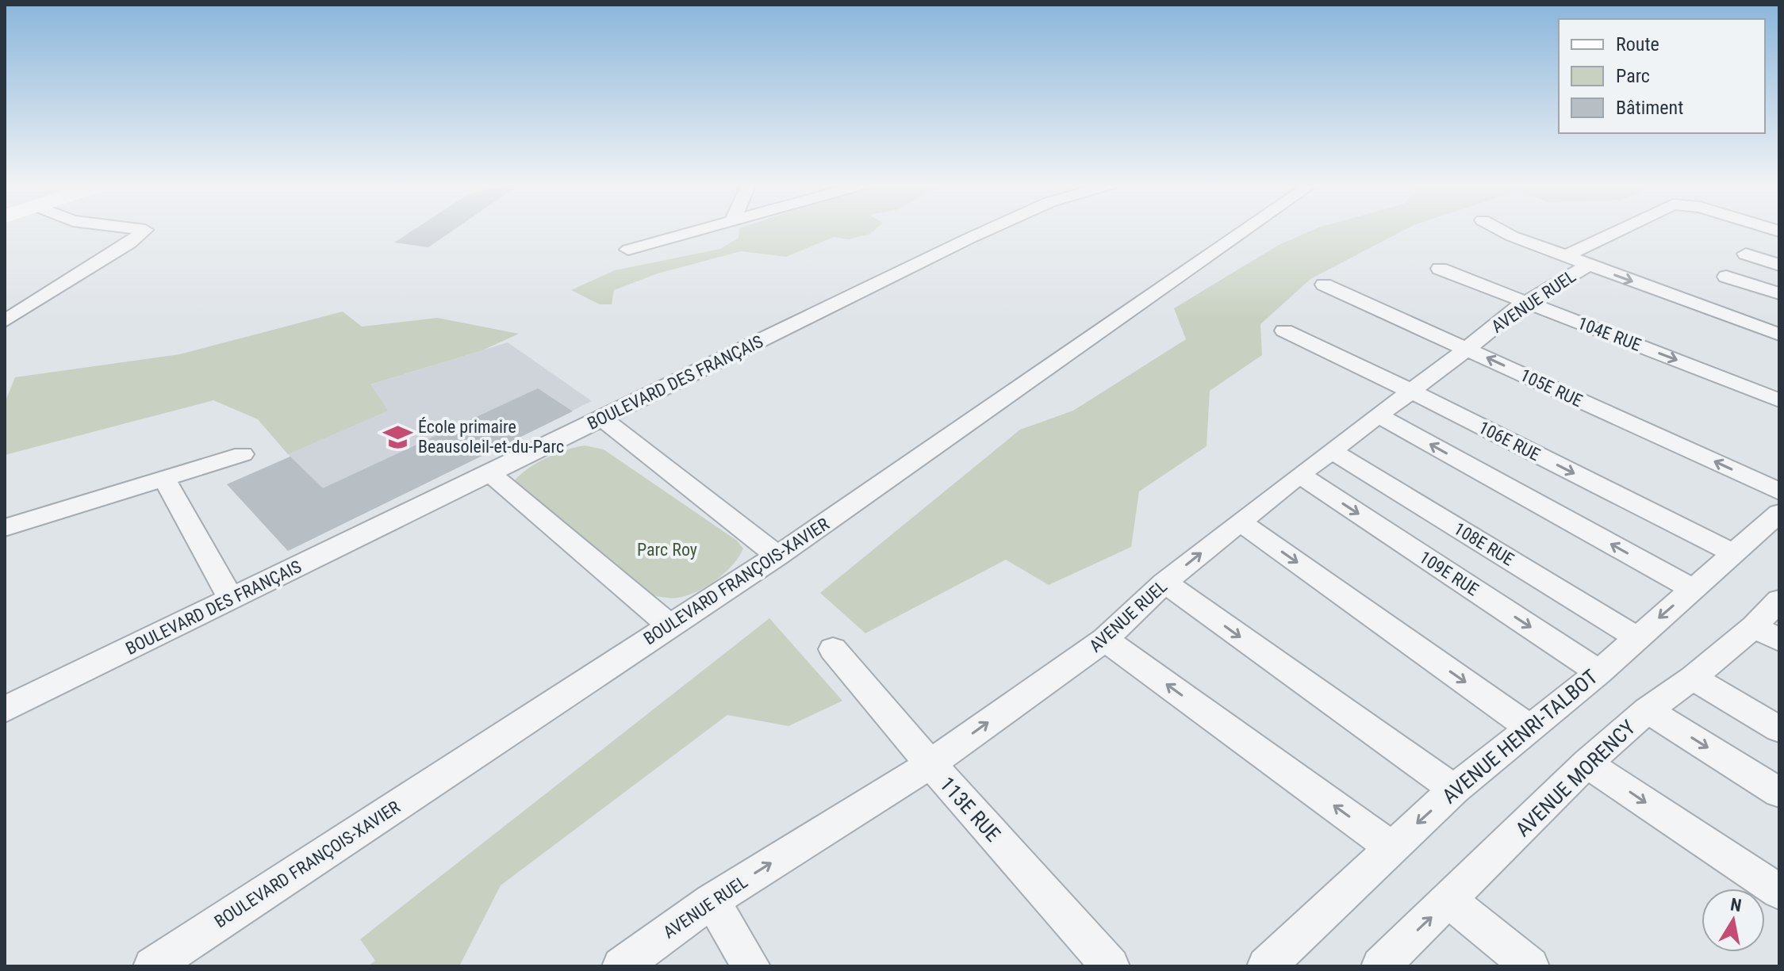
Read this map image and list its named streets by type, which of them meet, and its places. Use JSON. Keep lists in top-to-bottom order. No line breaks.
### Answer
{"streets":{"street":["AVENUE RUEL","104E RUE","BOULEVARD DES FRANÇAIS","105E RUE","106E RUE","108E RUE","109E RUE","BOULEVARD FRANÇOIS-XAVIER","AVENUE HENRI-TALBOT","AVENUE MORENCY","113E RUE"]},"crossings":[["AVENUE RUEL","104E RUE"],["AVENUE RUEL","105E RUE"],["AVENUE RUEL","106E RUE"],["AVENUE RUEL","108E RUE"],["AVENUE RUEL","109E RUE"],["AVENUE RUEL","113E RUE"],["106E RUE","AVENUE HENRI-TALBOT"],["108E RUE","AVENUE HENRI-TALBOT"],["109E RUE","AVENUE HENRI-TALBOT"]],"one_way":["AVENUE RUEL"],"parks":["Parc Roy"],"places":{"school or university":["École primaire Beausoleil-et-du-Parc"]},"legend":["Route","Parc","Bâtiment"],"north":"top"}
